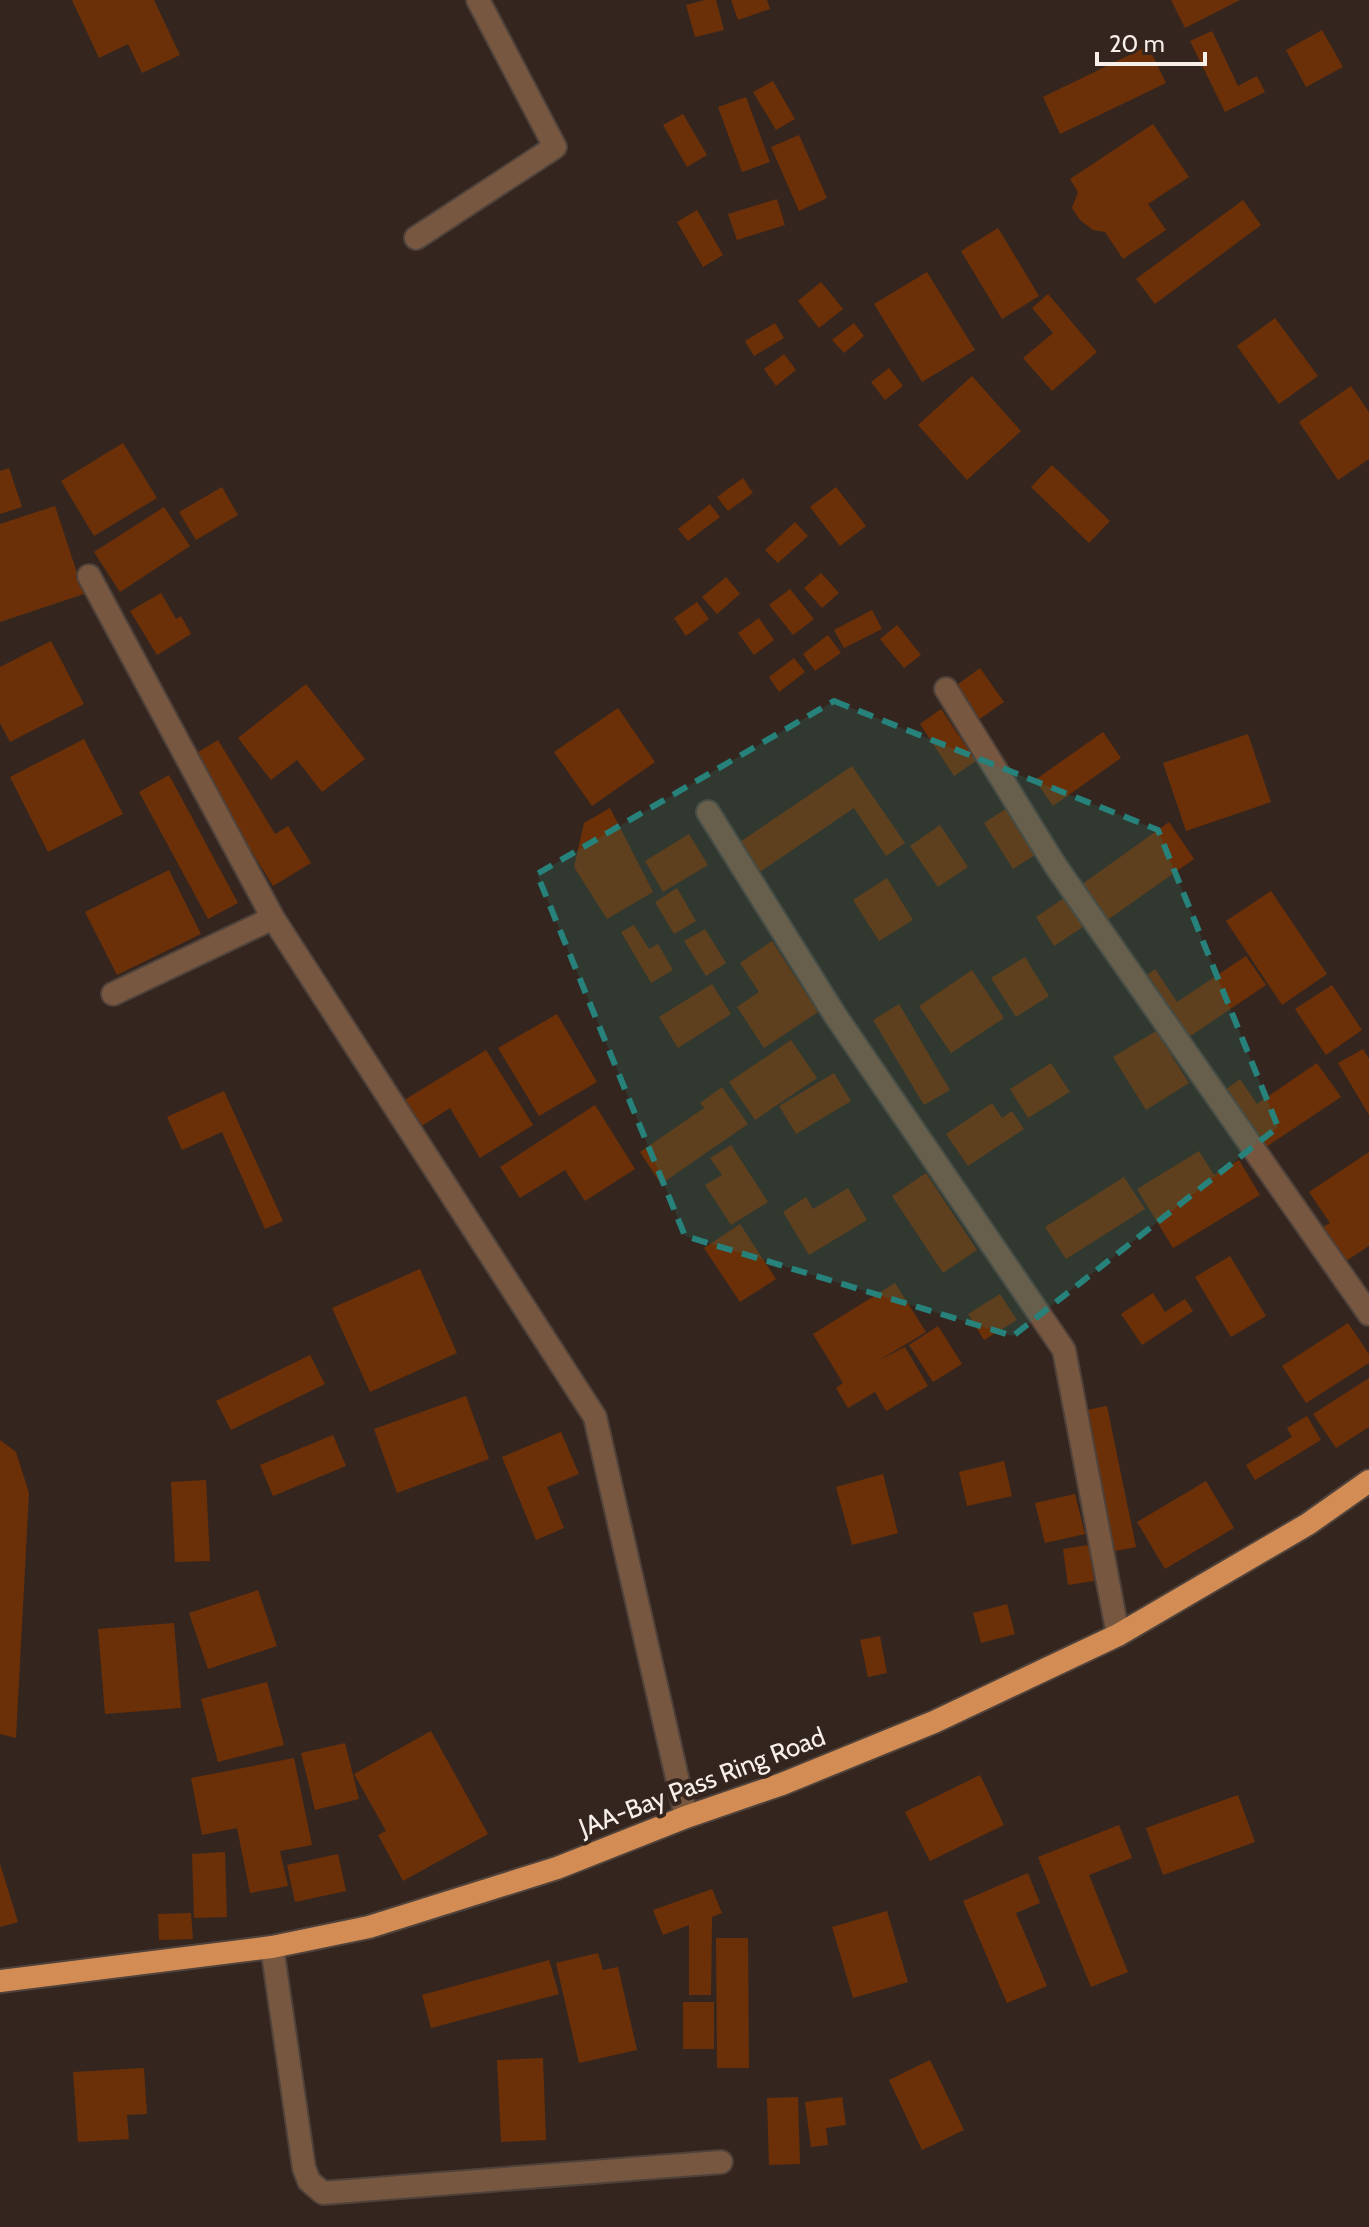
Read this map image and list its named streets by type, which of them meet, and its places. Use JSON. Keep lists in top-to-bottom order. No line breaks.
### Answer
{"streets":{"highway":["JAA-Bay Pass Ring Road"]},"scale_bar":"20 m"}
